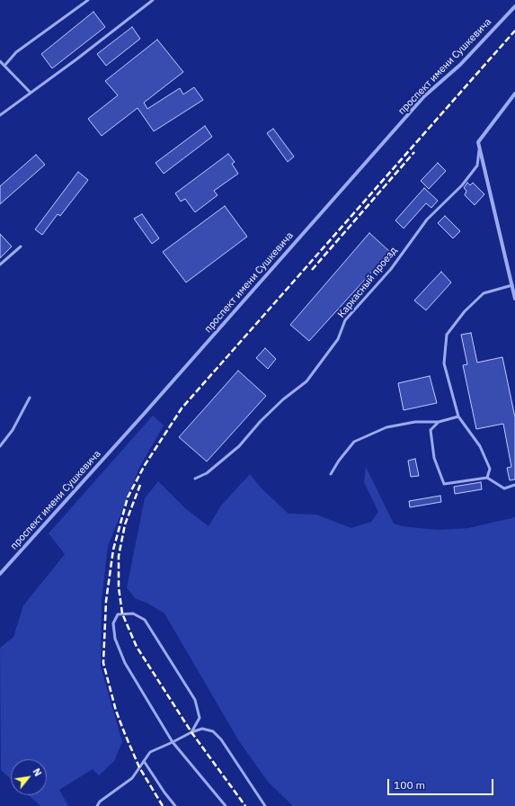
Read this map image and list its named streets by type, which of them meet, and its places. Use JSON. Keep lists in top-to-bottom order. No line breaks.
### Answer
{"streets":{"street":["проспект имени Сушкевича"],"lane":["Каркасный проезд"]},"scale_bar":"100 m","north":"top right"}
